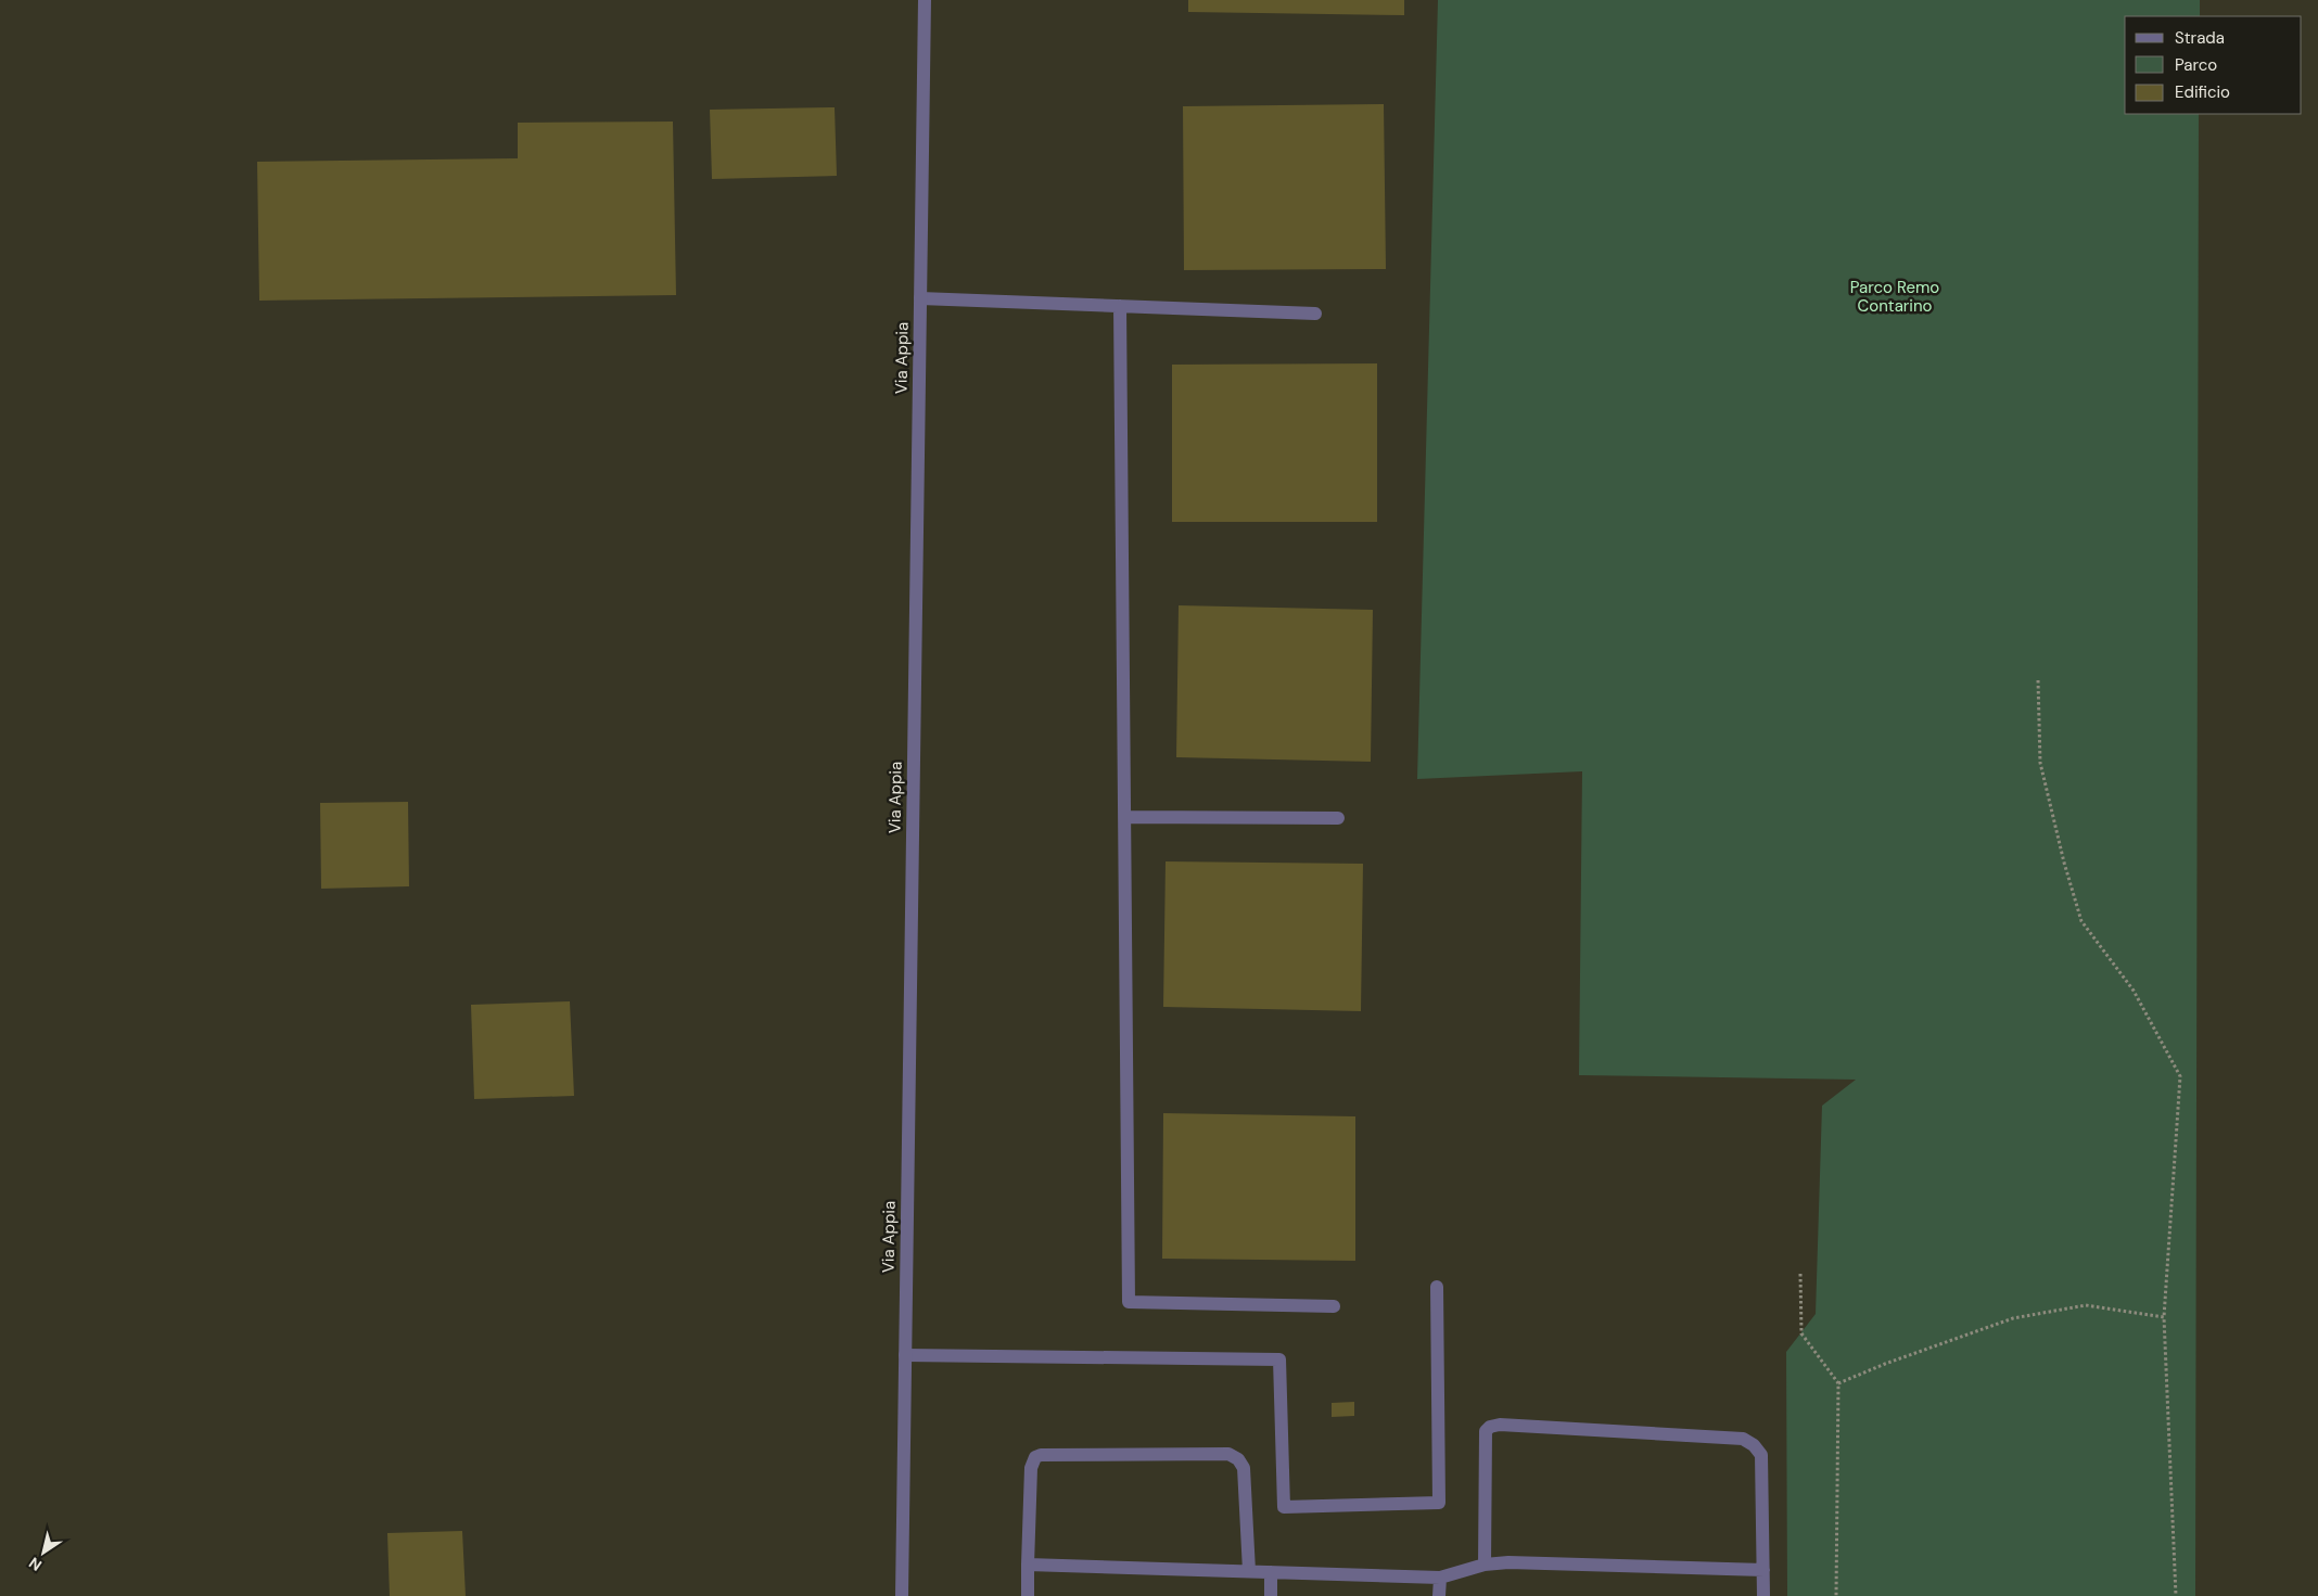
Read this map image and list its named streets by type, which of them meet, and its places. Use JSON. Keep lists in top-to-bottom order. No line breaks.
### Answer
{"streets":{"street":["Via Appia"]},"parks":["Parco Remo Contarino"],"legend":["Strada","Parco","Edificio"],"north":"bottom left"}
